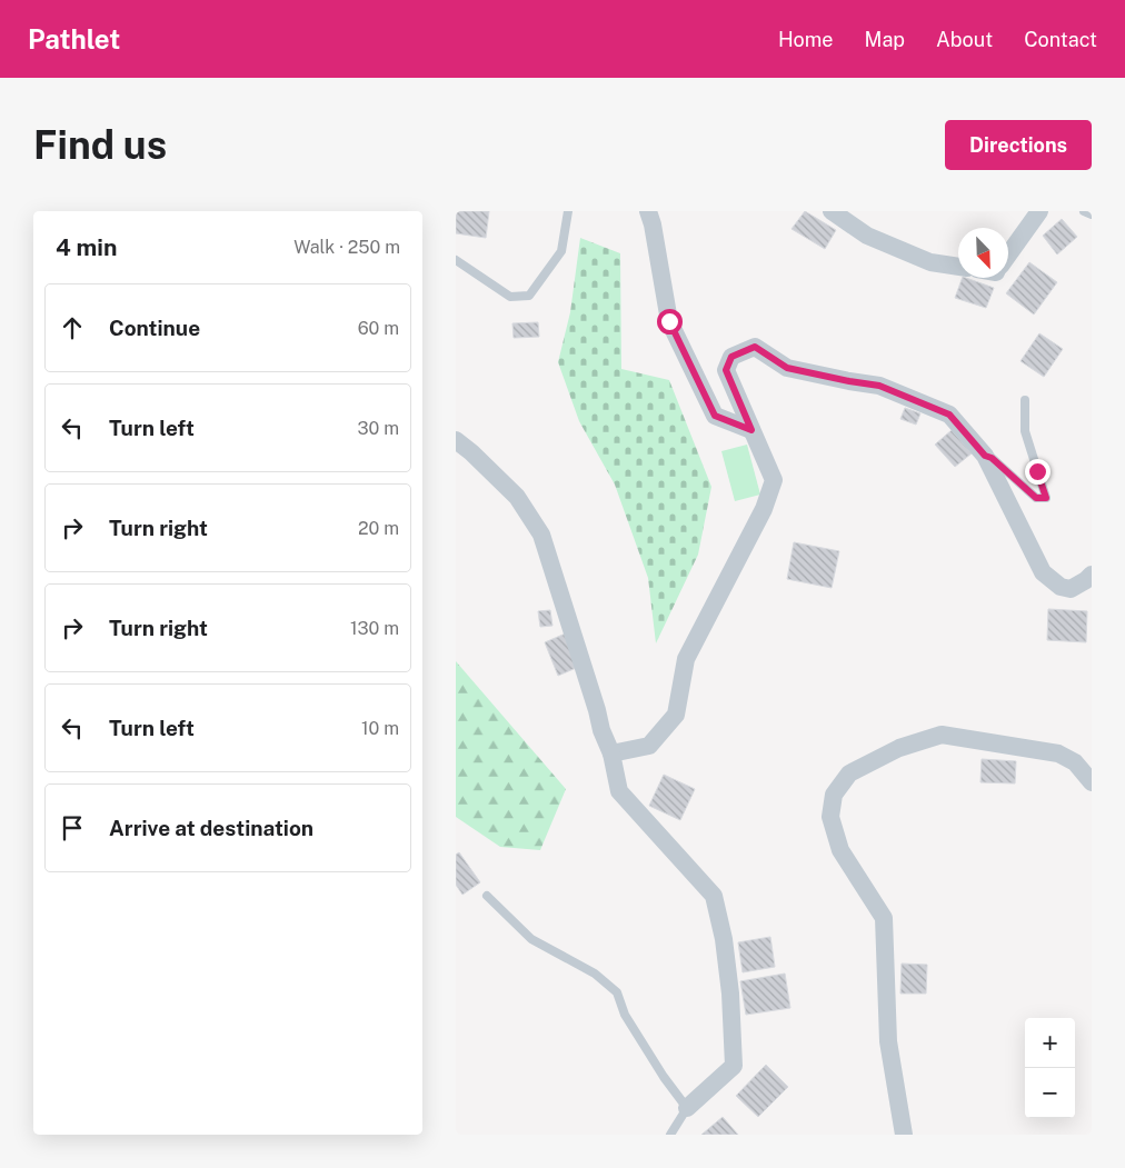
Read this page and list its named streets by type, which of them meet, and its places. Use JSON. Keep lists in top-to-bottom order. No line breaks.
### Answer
{"north":"bottom right","page":{"header":"Pathlet","nav":["Home","Map","About","Contact"],"buttons":"Directions","title":"Find us","heading":["4 min","Walk · 250 m"],"list":[["Continue","60 m"],["Turn left","30 m"],["Turn right","20 m"],["Turn right","130 m"],["Turn left","10 m"],"Arrive at destination"],"map_buttons":["+","−"]}}
